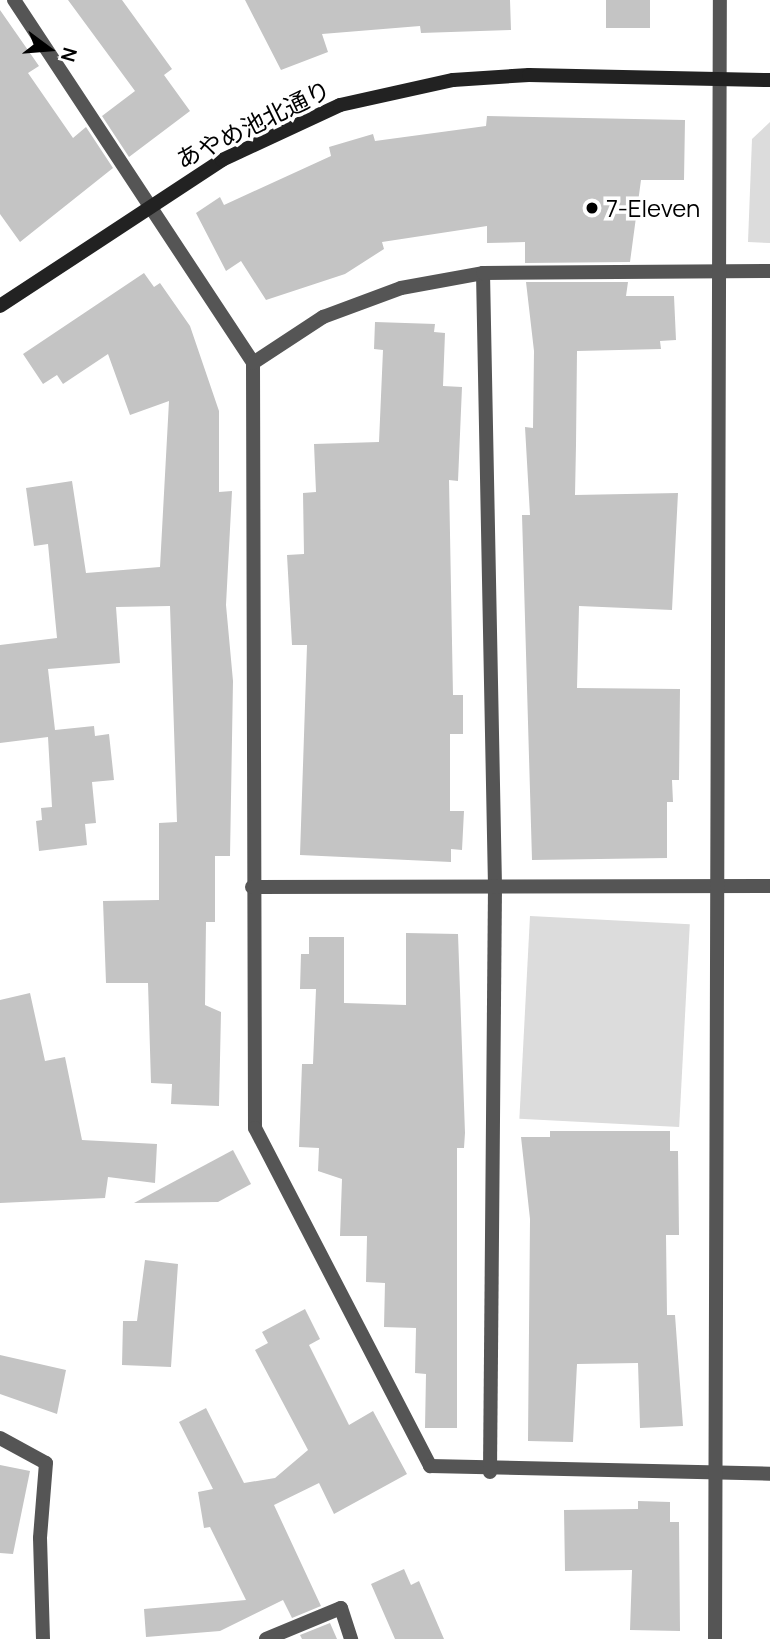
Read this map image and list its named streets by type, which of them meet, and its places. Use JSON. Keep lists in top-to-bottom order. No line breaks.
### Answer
{"streets":{"street":["あやめ池北通り"]},"places":["7-Eleven"],"north":"right"}
